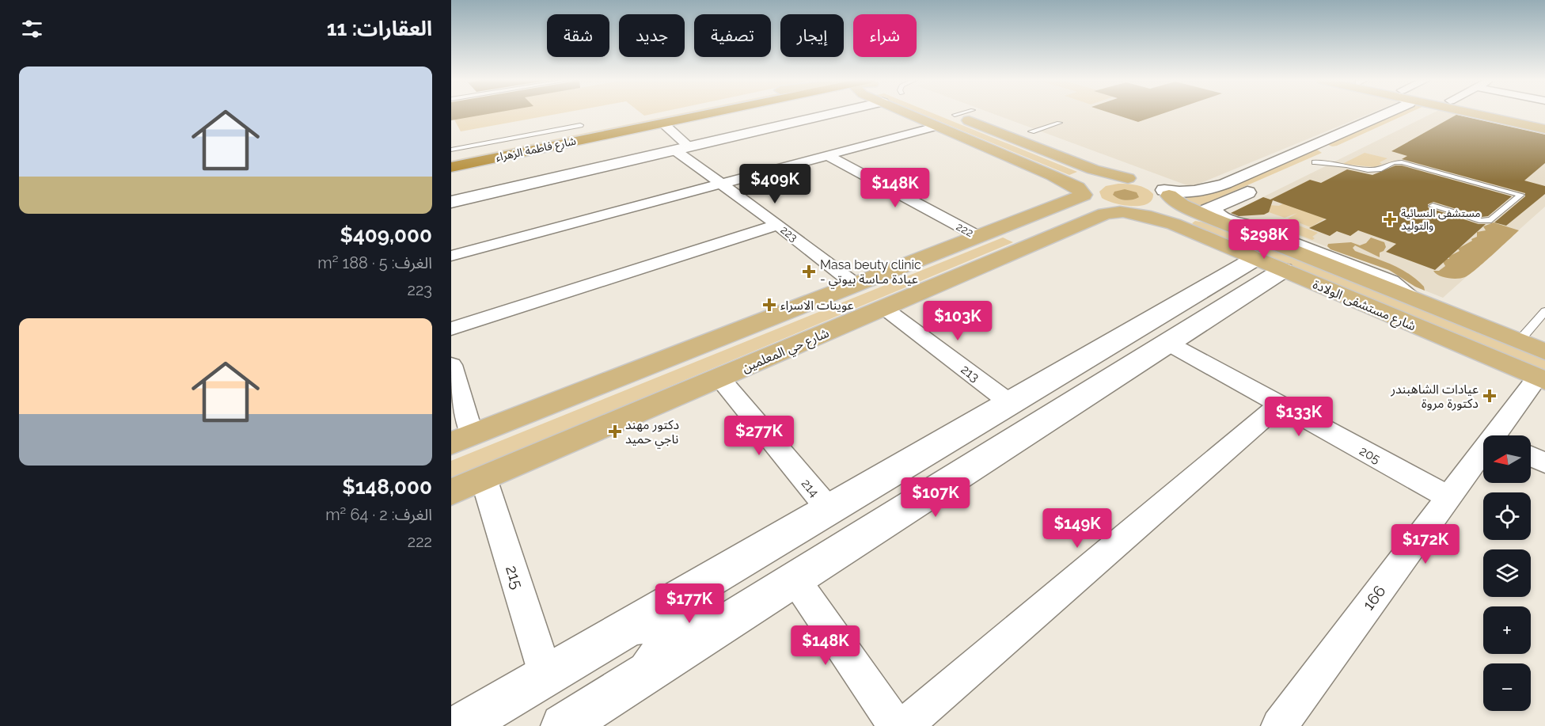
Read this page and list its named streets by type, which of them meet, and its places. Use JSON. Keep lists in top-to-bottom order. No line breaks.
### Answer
{"streets":{"highway":["شارع فاطمة الزهراء"],"main road":["شارع مستشفى الولادة","شارع حي المعلمين"],"street":["222","223","213","205","214","215","166"]},"crossings":[["شارع فاطمة الزهراء","223"],["شارع مستشفى الولادة","شارع حي المعلمين"],["شارع مستشفى الولادة","166"],["شارع حي المعلمين","213"],["شارع حي المعلمين","214"],["شارع حي المعلمين","215"],["205","166"]],"places":{"health":["مستشفى النسائية والتوليد","Masa beuty clinic - عيادة مـاسة بيوتي","عوينات الاسراء","عيادات الشاهبندر دكتورة مروة","دكتور مهند ناجي حميد"]},"north":"left","page":{"heading":"العقارات: 11","chip":["شراء","إيجار","تصفية","جديد","شقة"],"list":[{"name":"$409,000","note":"الغرف: 5 · 188 m² · 223"},{"name":"$148,000","note":"الغرف: 2 · 64 m² · 222"}],"price":["$409K","$148K","$298K","$103K","$133K","$277K","$107K","$149K","$172K","$177K","$148K"],"map_buttons":["+","−"]}}
